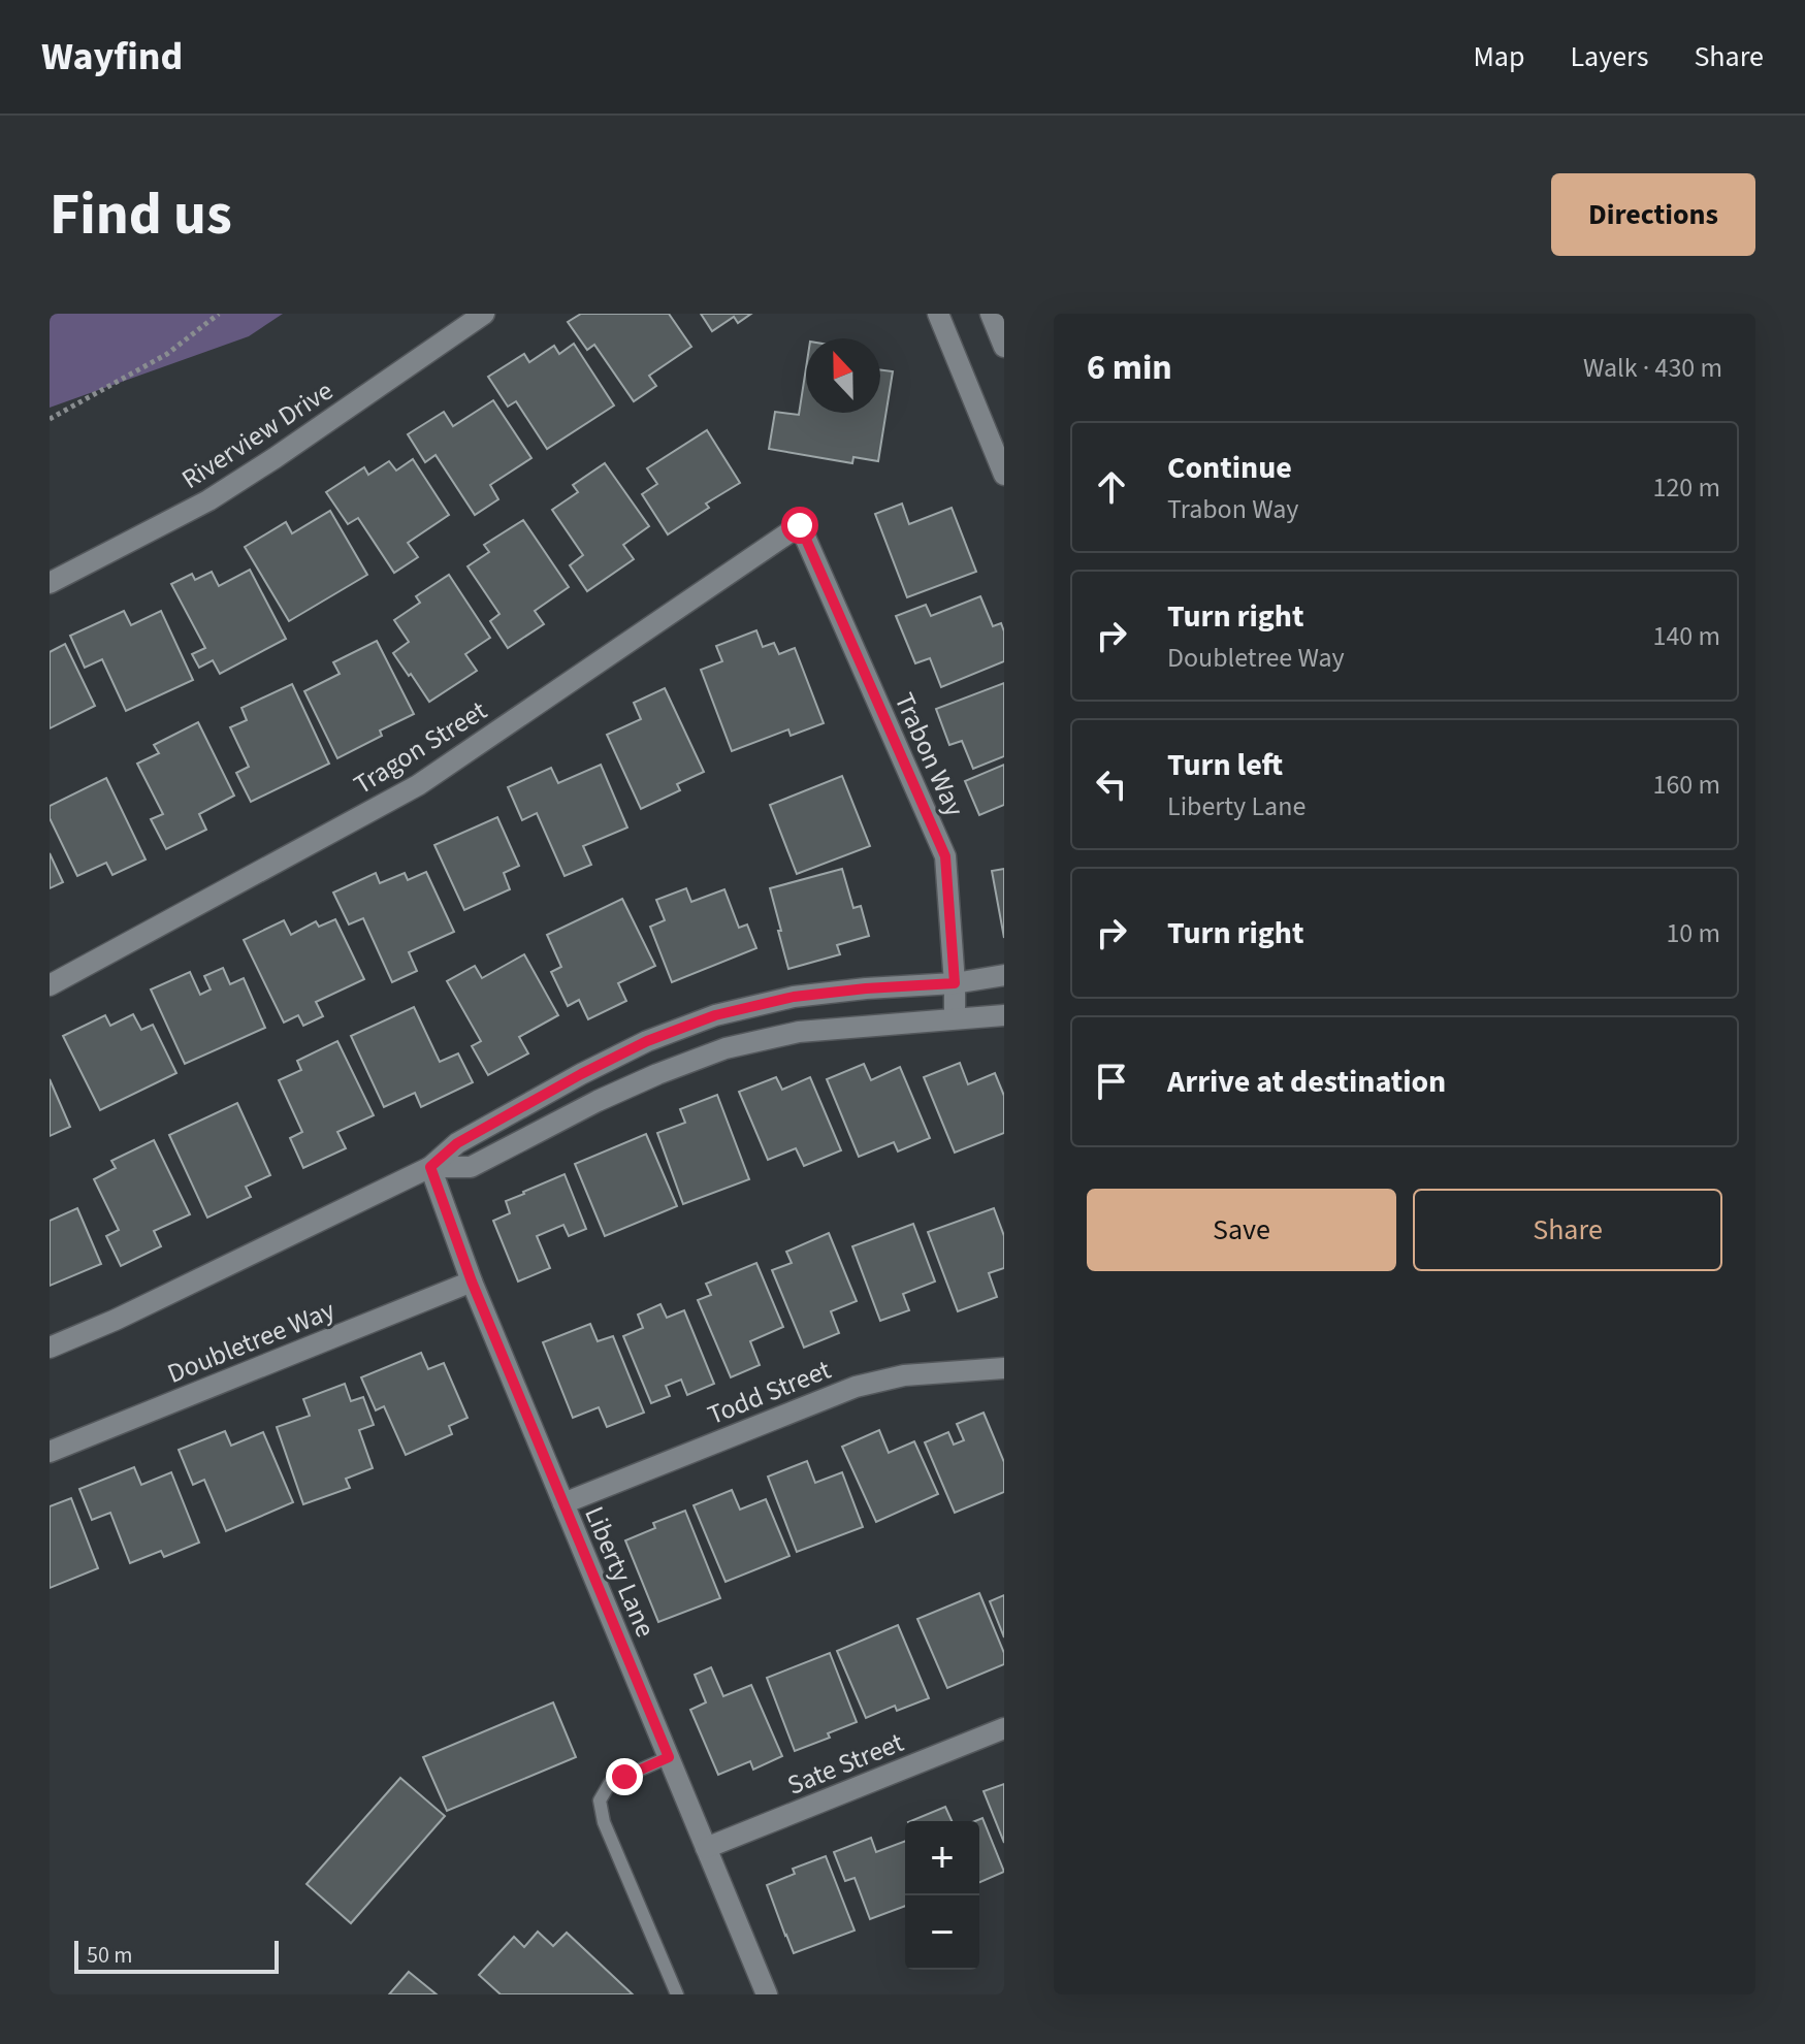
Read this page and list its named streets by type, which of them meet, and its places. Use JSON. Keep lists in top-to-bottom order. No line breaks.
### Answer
{"streets":{"street":["Riverview Drive","Tragon Street","Trabon Way","Doubletree Way","Todd Street","Liberty Lane","Sate Street"]},"crossings":[["Tragon Street","Trabon Way"],["Doubletree Way","Liberty Lane"],["Todd Street","Liberty Lane"],["Liberty Lane","Sate Street"]],"scale_bar":"50 m","north":"top","page":{"header":"Wayfind","nav":["Map","Layers","Share"],"buttons":["Directions",["Save","Share"]],"title":"Find us","heading":["6 min","Walk · 430 m"],"list":[["Continue","Trabon Way","120 m"],["Turn right","Doubletree Way","140 m"],["Turn left","Liberty Lane","160 m"],["Turn right","10 m"],"Arrive at destination"],"map_buttons":["+","−"],"scale":"50 m"}}
